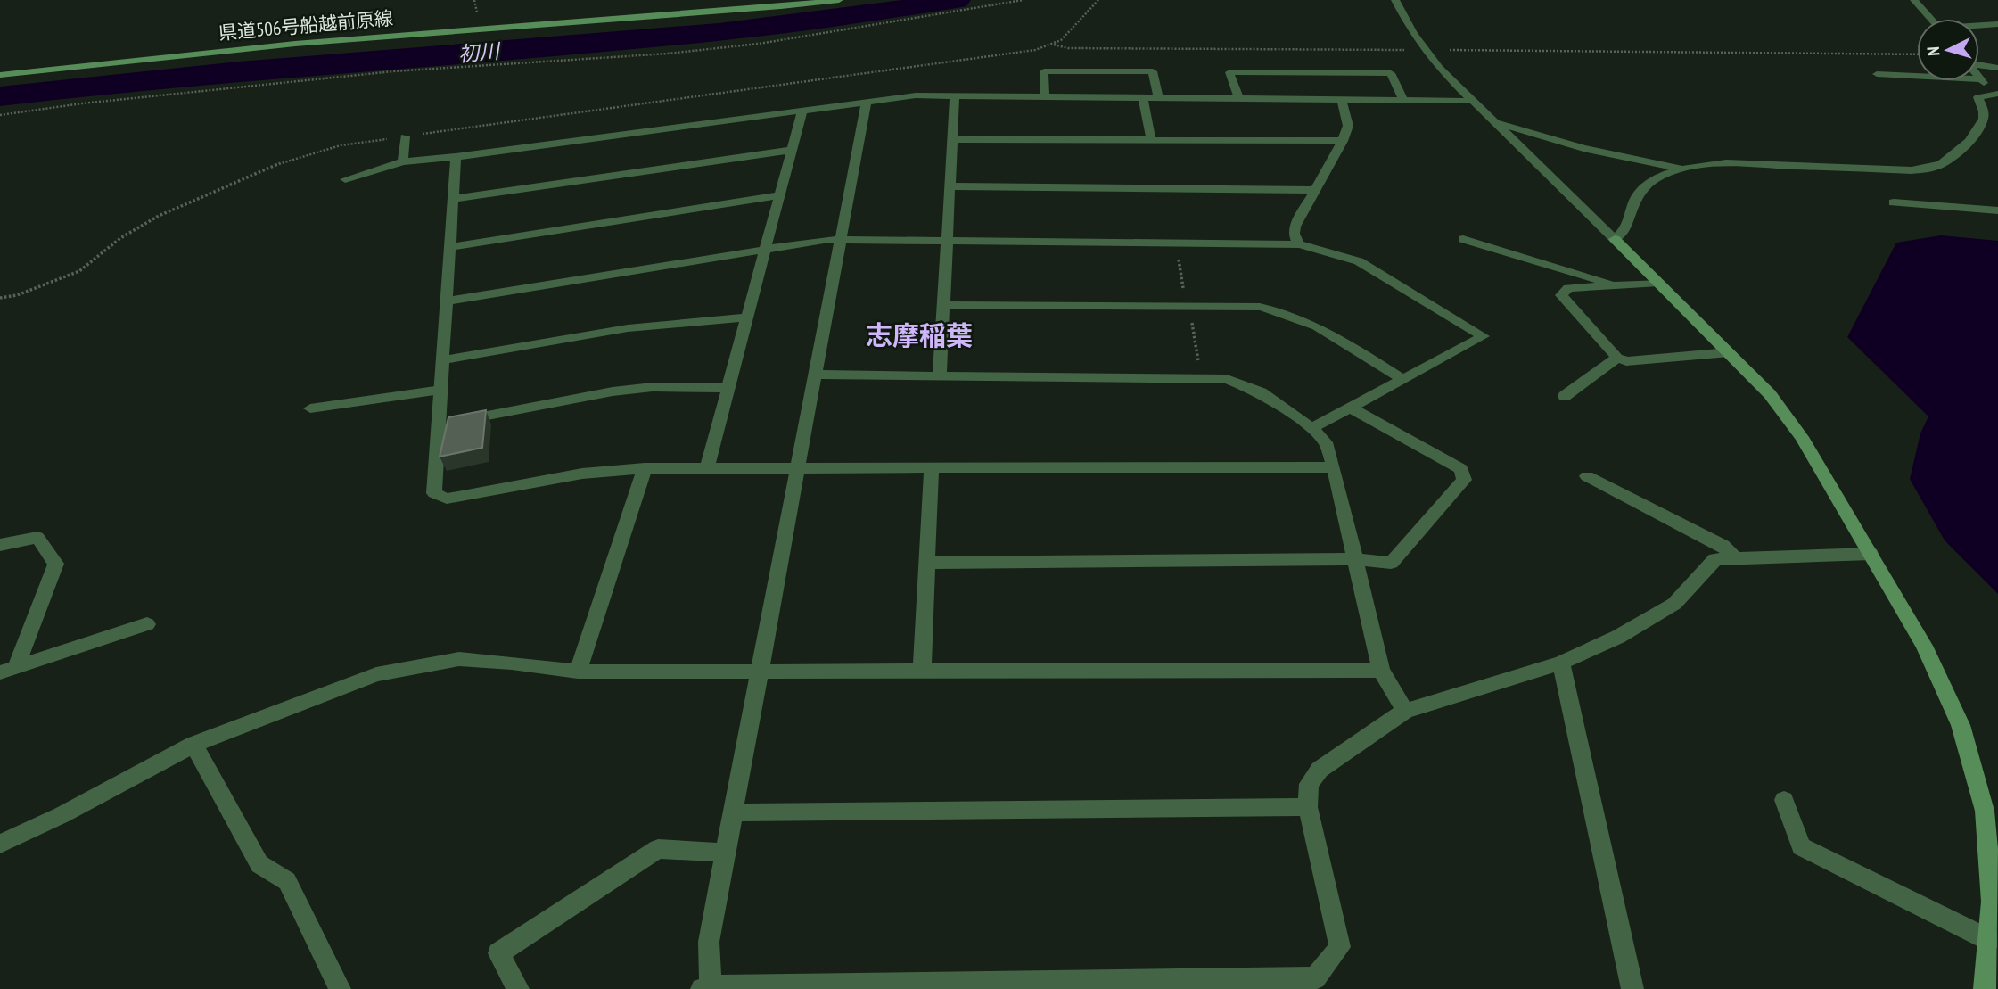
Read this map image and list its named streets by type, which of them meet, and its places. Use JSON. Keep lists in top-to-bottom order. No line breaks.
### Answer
{"streets":{"main road":["県道506号船越前原線"]},"districts":["志摩稲葉"],"water":["初川"],"north":"left"}
